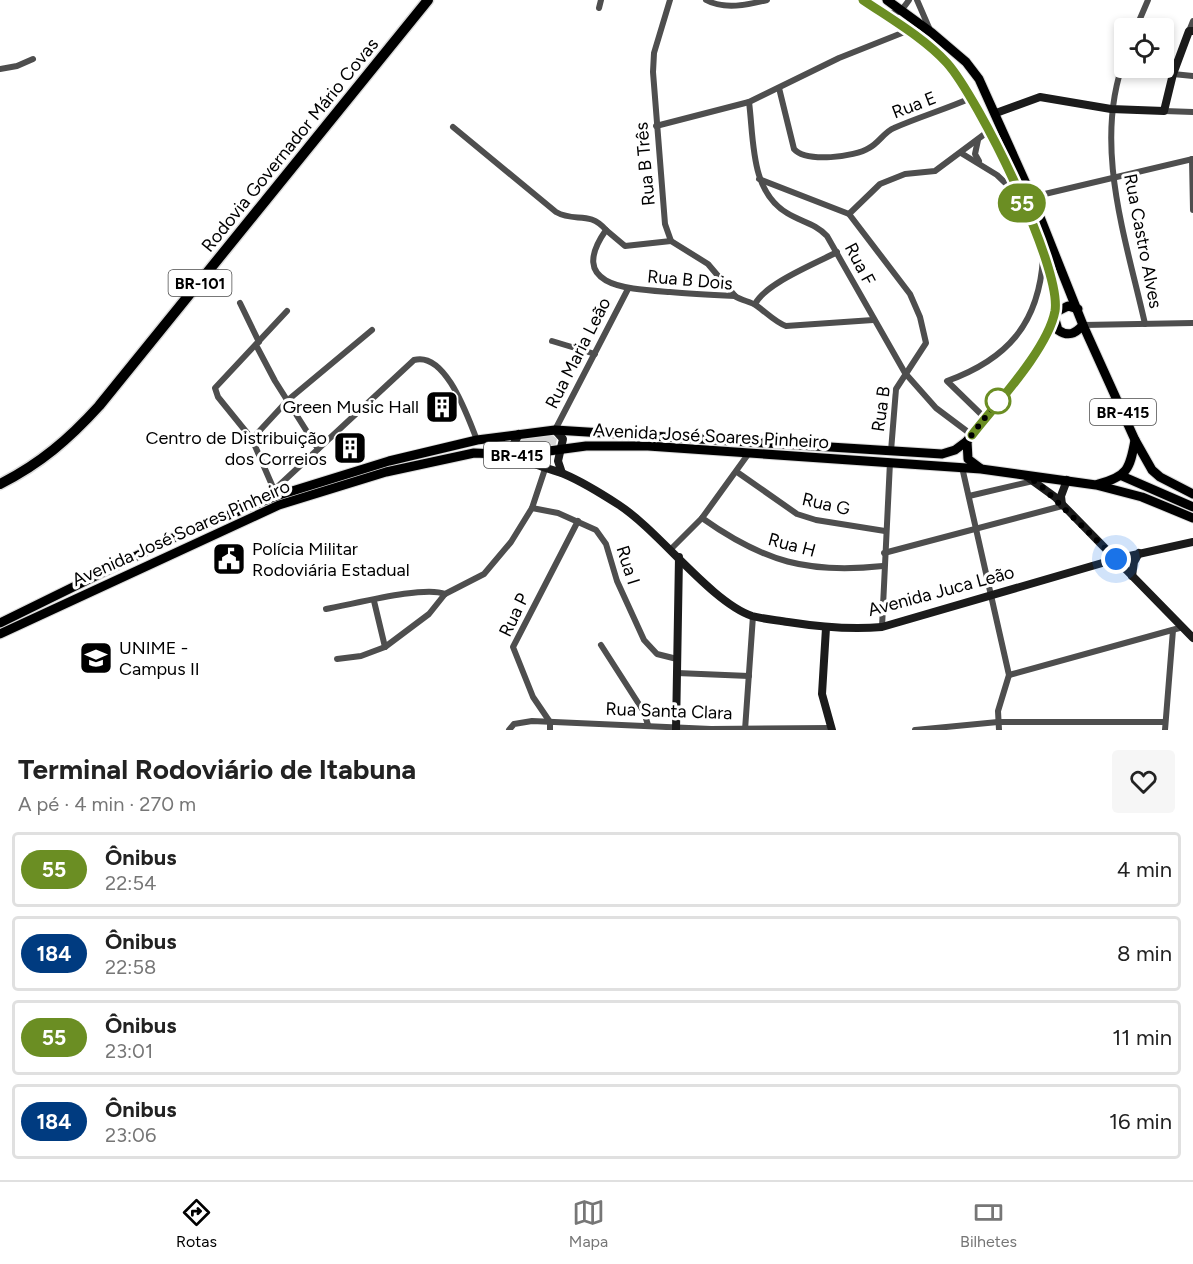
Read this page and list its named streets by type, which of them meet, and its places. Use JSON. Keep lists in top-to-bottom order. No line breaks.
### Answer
{"streets":{"highway":["Rodovia Governador Mário Covas","BR-101"],"main road":["BR-415","Avenida José Soares Pinheiro","Avenida Juca Leão"],"street":["Rua E","Rua B Três","Rua Castro Alves","Rua F","Rua B Dois","Rua Maria Leão","Rua B","Rua G","Rua H","Rua I","Rua P","Rua Santa Clara"]},"crossings":[["Rua F","Rua B Dois"],["Rua F","Rua B"],["Rua F","BR-415"],["Rua F","Avenida José Soares Pinheiro"],["Rua B Dois","Rua Maria Leão"],["Rua Maria Leão","Avenida José Soares Pinheiro"],["Rua B","Avenida José Soares Pinheiro"],["BR-415","Avenida José Soares Pinheiro"],["Avenida José Soares Pinheiro","Avenida Juca Leão"],["Rua I","Rua P"],["Rua P","Rua Santa Clara"]],"places":{"building":["Green Music Hall","Centro de Distribuição dos Correios"],"public building":["Polícia Militar Rodoviária Estadual"],"school or university":["UNIME - Campus II"]},"lines":["bus line 55"],"page":{"on_map":"55","heading":["Terminal Rodoviário de Itabuna","A pé · 4 min · 270 m"],"list":[{"mark":"55","name":"Ônibus","note":"22:54","value":"4 min"},{"mark":"184","name":"Ônibus","note":"22:58","value":"8 min"},{"mark":"55","name":"Ônibus","note":"23:01","value":"11 min"},{"mark":"184","name":"Ônibus","note":"23:06","value":"16 min"}],"tabs":["Rotas","Mapa","Bilhetes"]}}
